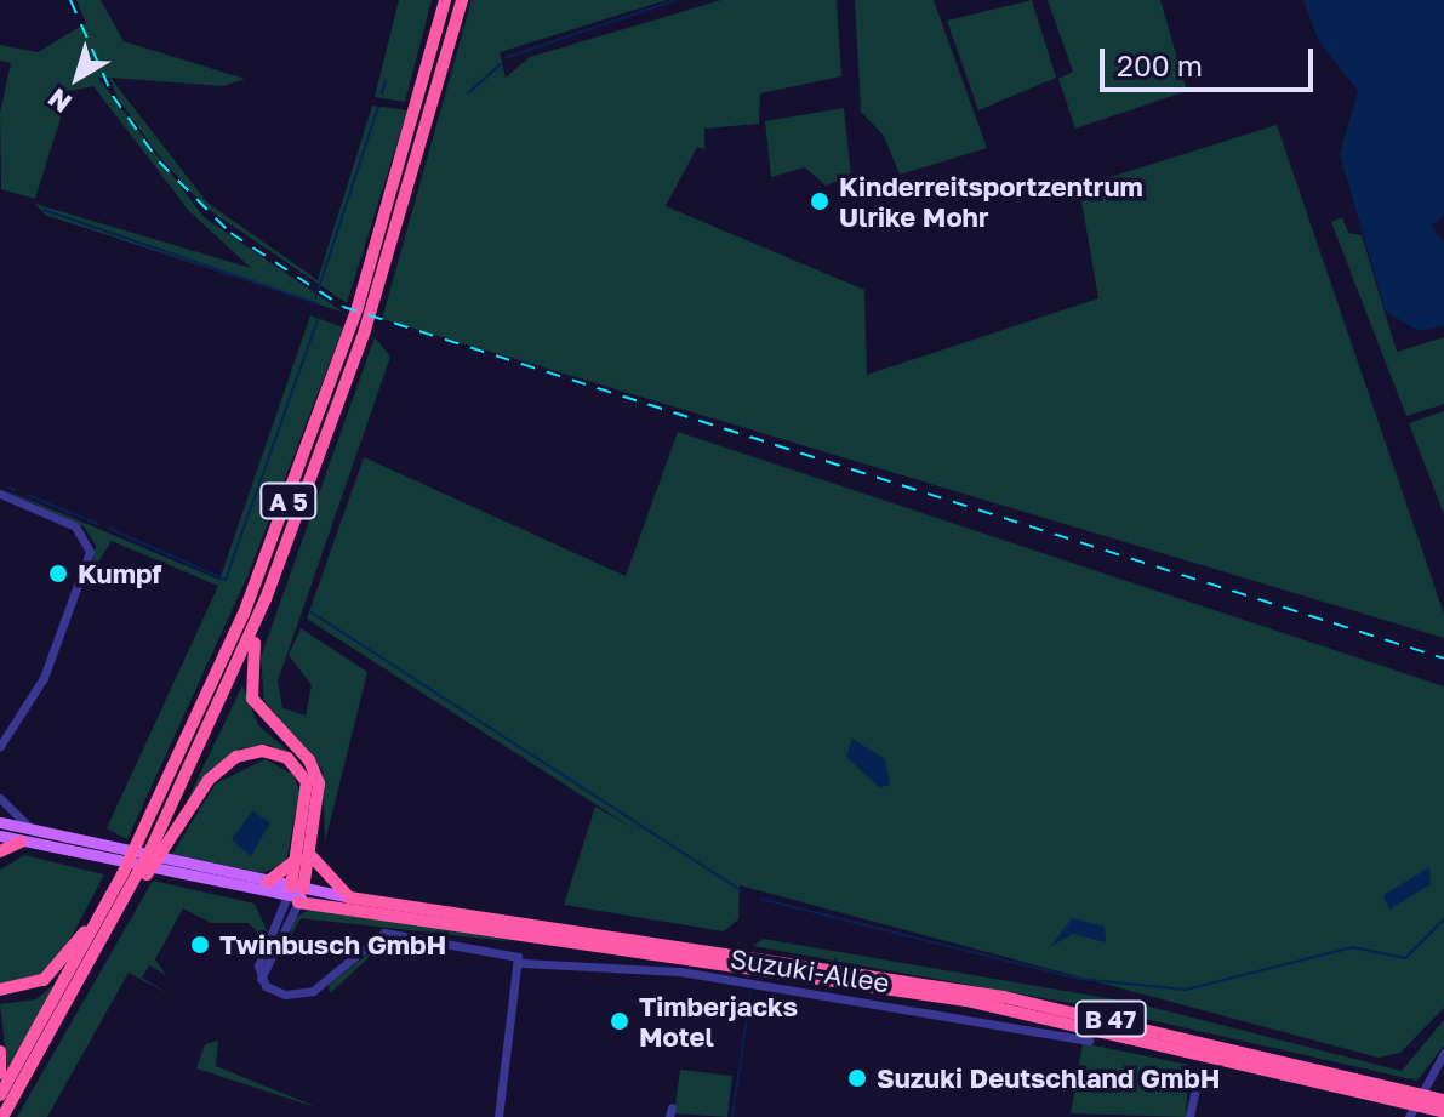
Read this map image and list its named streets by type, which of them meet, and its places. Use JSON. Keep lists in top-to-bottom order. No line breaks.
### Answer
{"streets":{"highway":["A 5","B 47"],"street":["Suzuki-Allee"]},"crossings":[["Suzuki-Allee","B 47"]],"places":["Kinderreitsportzentrum Ulrike Mohr","Kumpf","Twinbusch GmbH","Timberjacks Motel","Suzuki Deutschland GmbH"],"scale_bar":"200 m","north":"bottom left"}
